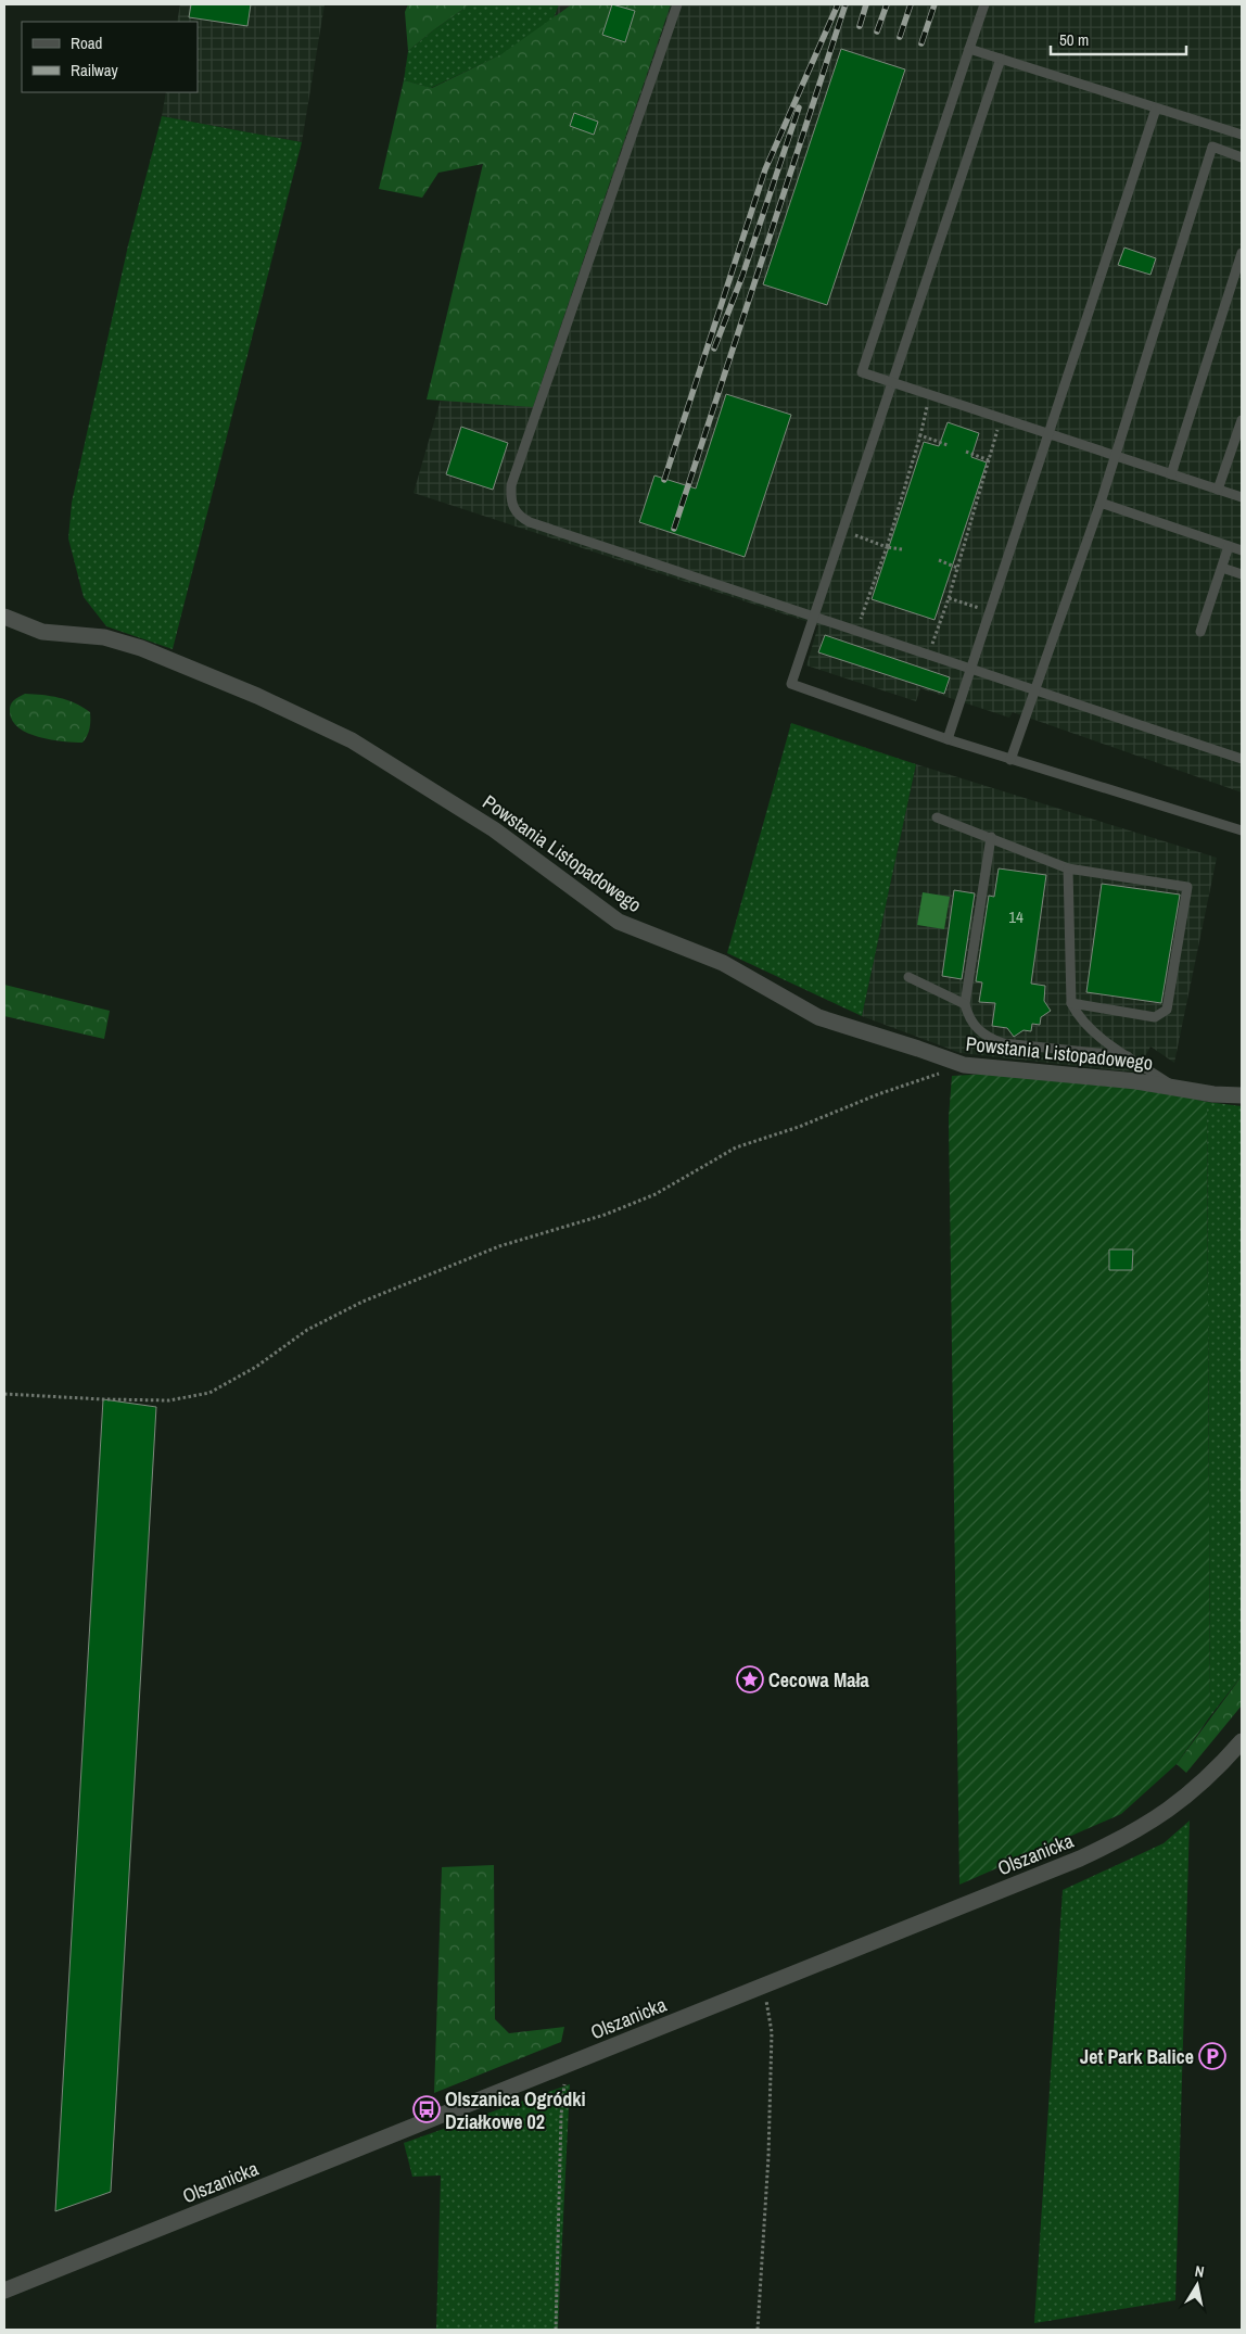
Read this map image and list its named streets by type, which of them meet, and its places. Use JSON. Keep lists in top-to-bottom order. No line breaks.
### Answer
{"streets":{"street":["Powstania Listopadowego","Olszanicka"]},"places":{"place":["Cecowa Mała"],"parking":["Jet Park Balice"],"bus stop":["Olszanica Ogródki Działkowe 02"]},"house_numbers":["14"],"legend":["Road","Railway"],"scale_bar":"50 m","north":"top"}
